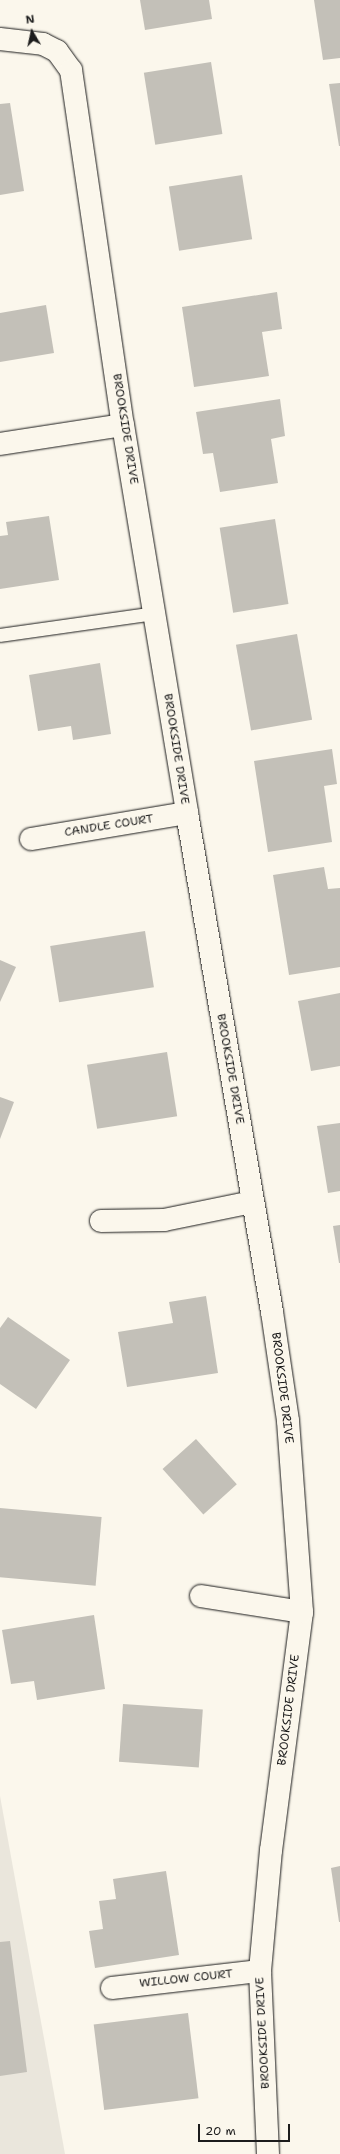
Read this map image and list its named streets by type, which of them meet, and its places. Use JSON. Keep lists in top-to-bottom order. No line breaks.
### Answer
{"streets":{"street":["BROOKSIDE DRIVE","CANDLE COURT","WILLOW COURT"]},"crossings":[["BROOKSIDE DRIVE","CANDLE COURT"],["BROOKSIDE DRIVE","WILLOW COURT"]],"scale_bar":"20 m","north":"top"}
